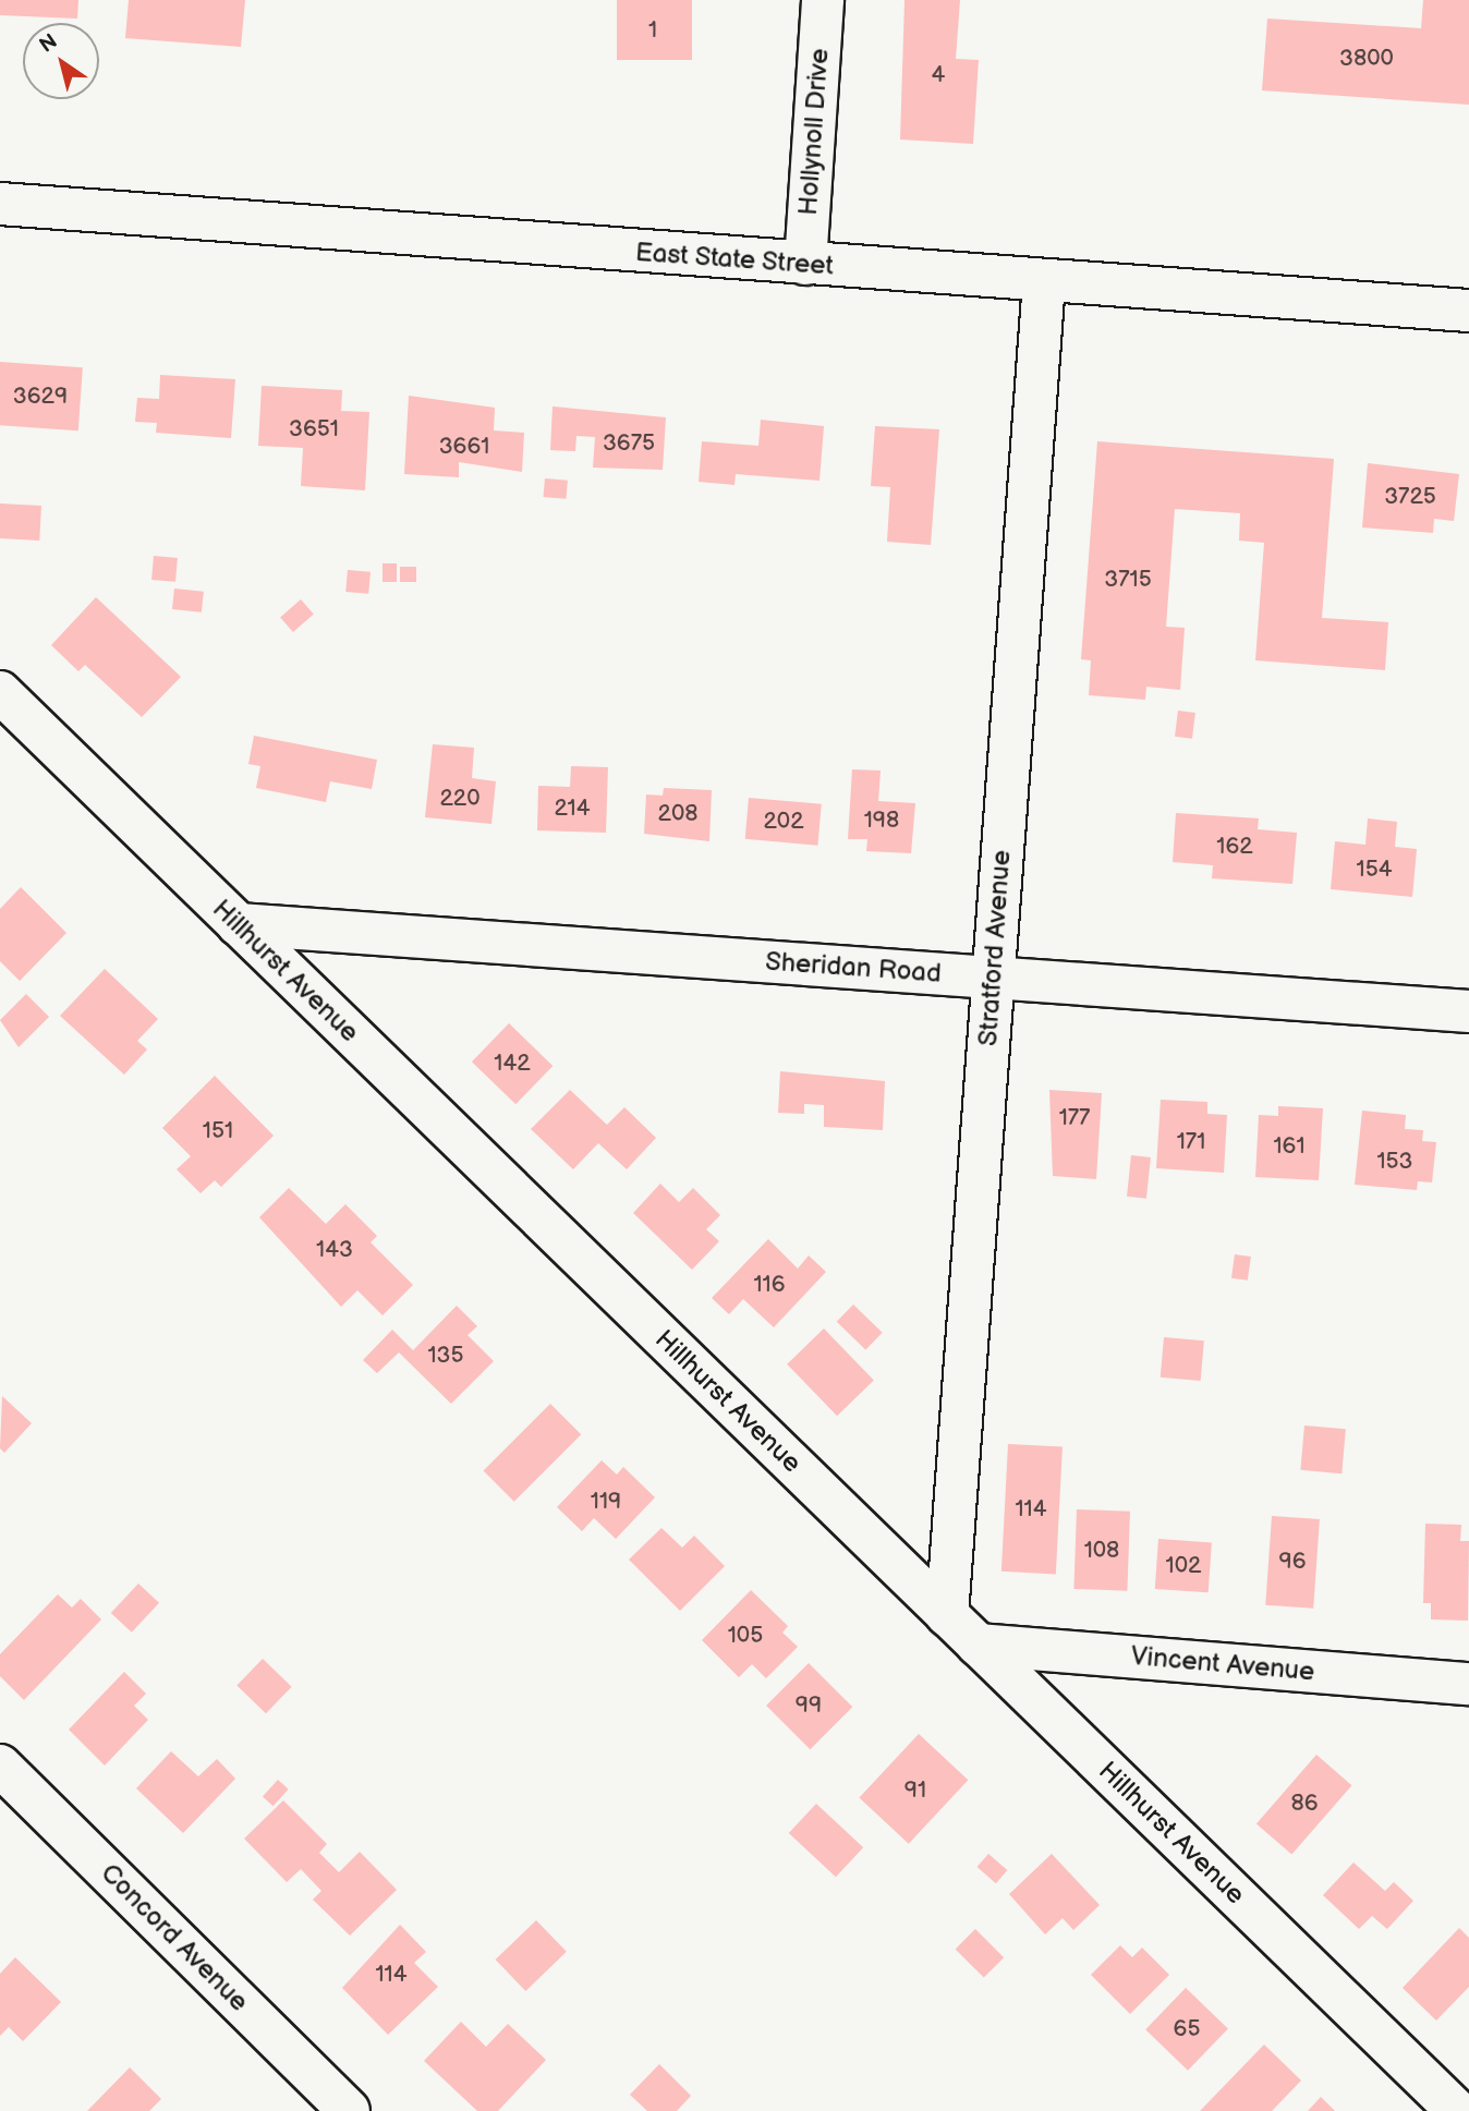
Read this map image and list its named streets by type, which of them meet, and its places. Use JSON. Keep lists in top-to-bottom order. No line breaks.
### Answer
{"streets":{"street":["Hollynoll Drive","East State Street","Stratford Avenue","Sheridan Road","Hillhurst Avenue","Vincent Avenue","Concord Avenue"]},"crossings":[["Hollynoll Drive","East State Street"],["East State Street","Stratford Avenue"],["Stratford Avenue","Sheridan Road"],["Stratford Avenue","Hillhurst Avenue"],["Sheridan Road","Hillhurst Avenue"],["Hillhurst Avenue","Vincent Avenue"]],"house_numbers":["1","3800","4","3629","3651","3675","3661","3725","3715","220","214","208","198","202","162","154","142","177","151","171","161","153","143","116","135","119","114","108","96","102","105","99","91","86","114","65"],"north":"top left"}
